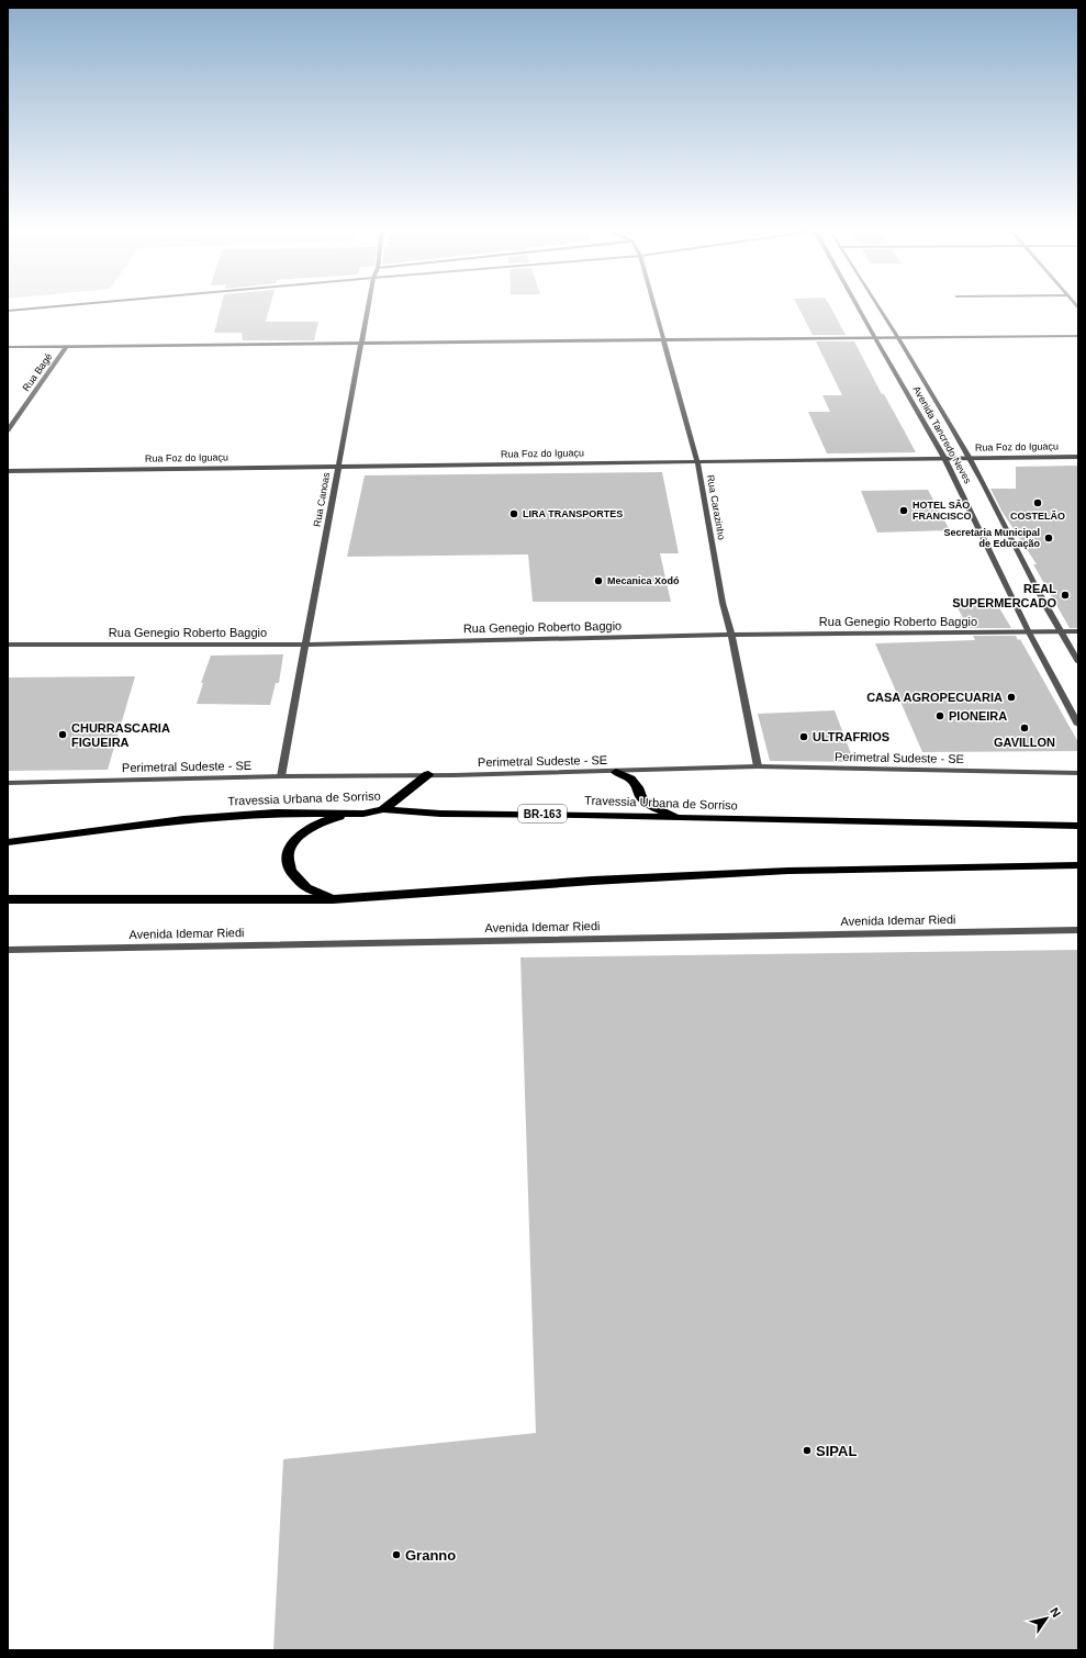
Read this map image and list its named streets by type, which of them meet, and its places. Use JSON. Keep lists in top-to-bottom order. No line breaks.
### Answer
{"streets":{"highway":["Travessia Urbana de Sorriso","BR-163"],"street":["Rua Bagé","Avenida Tancredo Neves","Rua Foz do Iguaçu","Rua Canoas","Rua Carazinho","Rua Genegio Roberto Baggio","Perimetral Sudeste - SE","Avenida Idemar Riedi"]},"crossings":[["Avenida Tancredo Neves","Rua Foz do Iguaçu"],["Avenida Tancredo Neves","Rua Genegio Roberto Baggio"],["Rua Foz do Iguaçu","Rua Canoas"],["Rua Foz do Iguaçu","Rua Carazinho"],["Rua Canoas","Rua Genegio Roberto Baggio"],["Rua Canoas","Perimetral Sudeste - SE"],["Rua Carazinho","Rua Genegio Roberto Baggio"],["Rua Carazinho","Perimetral Sudeste - SE"]],"places":["COSTELÃO","HOTEL SÃO FRANCISCO","LIRA TRANSPORTES","Secretaria Municipal de Educação","Mecanica Xodó","REAL SUPERMERCADO","CASA AGROPECUARIA","PIONEIRA","GAVILLON","CHURRASCARIA FIGUEIRA","ULTRAFRIOS","SIPAL","Granno"],"north":"top right"}
